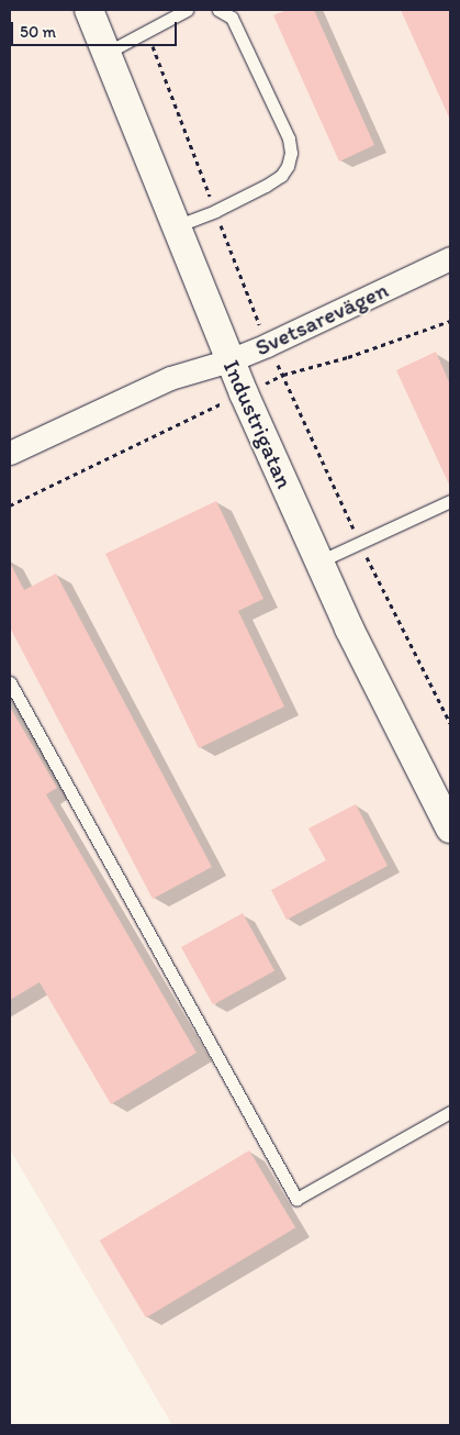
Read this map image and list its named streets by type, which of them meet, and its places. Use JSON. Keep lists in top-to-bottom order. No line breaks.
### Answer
{"streets":{"street":["Svetsarevägen","Industrigatan"]},"crossings":[["Svetsarevägen","Industrigatan"]],"scale_bar":"50 m"}
